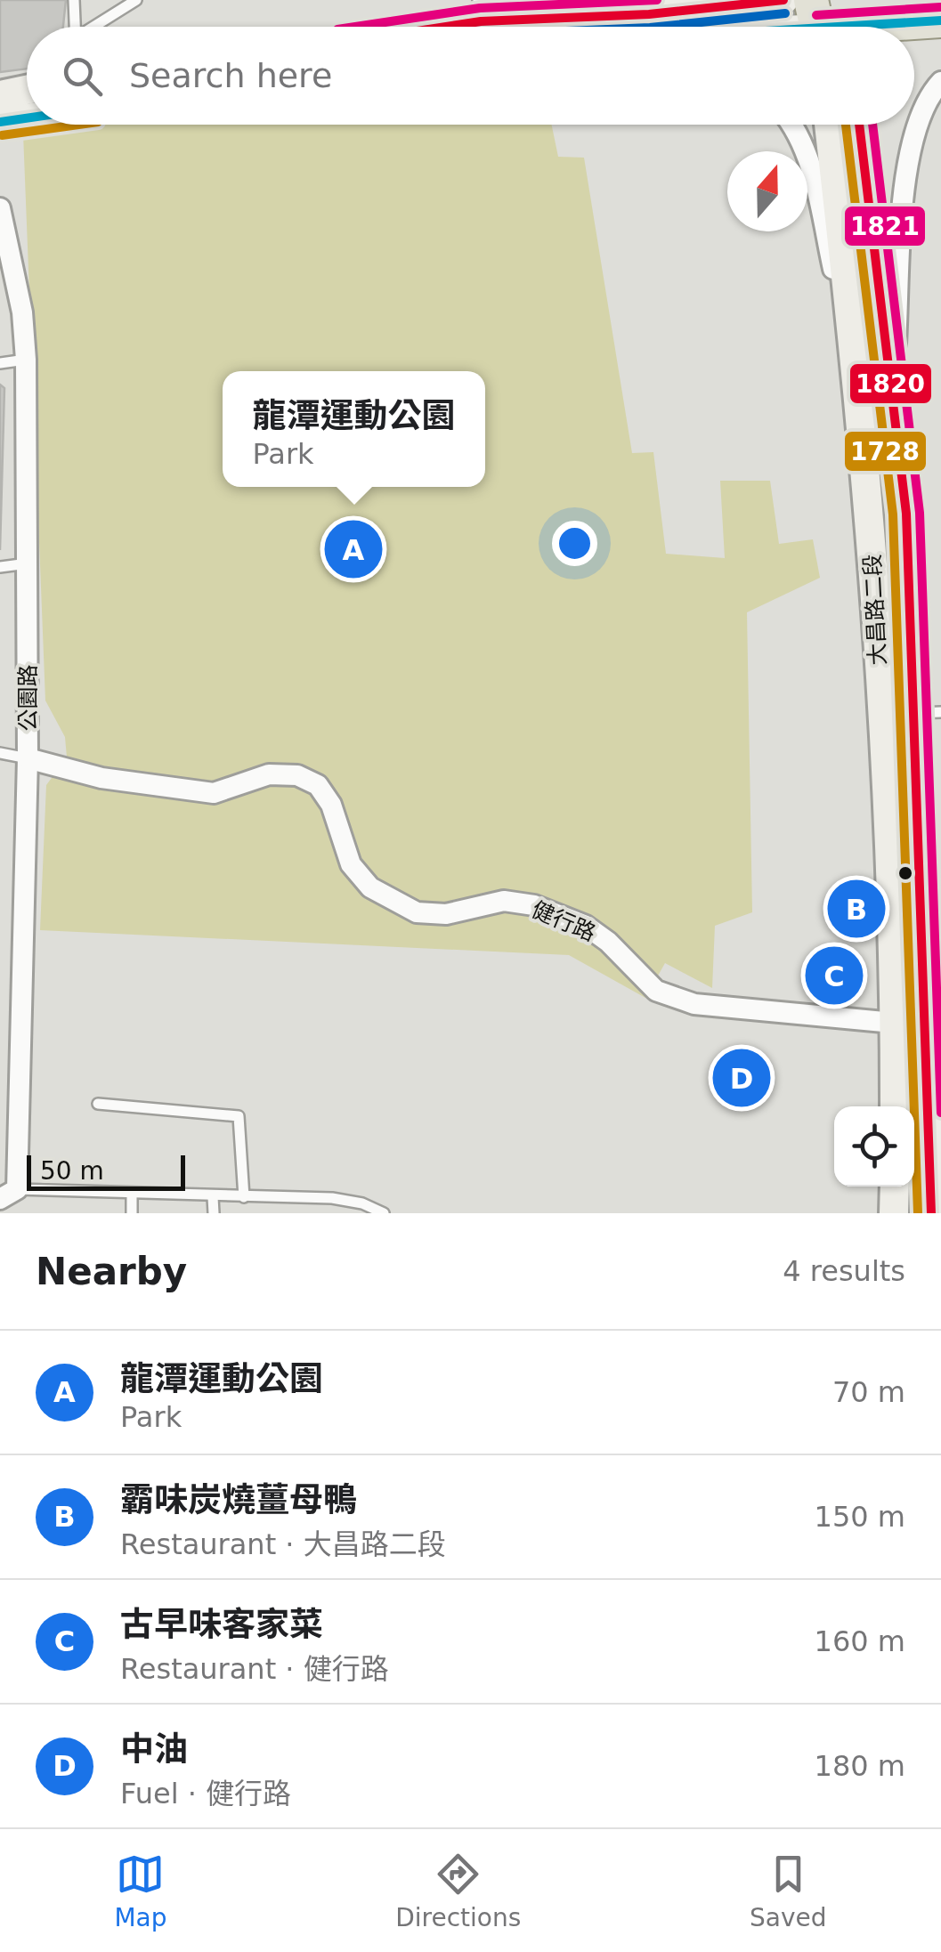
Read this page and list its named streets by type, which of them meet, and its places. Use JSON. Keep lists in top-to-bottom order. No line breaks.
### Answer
{"streets":{"main road":["大昌路二段"],"street":["公園路","健行路"]},"crossings":[["大昌路二段","健行路"],["公園路","健行路"]],"lines":["transit line 1820","transit line 1821","transit line 1728"],"scale_bar":"50 m","north":"top","page":{"search":"Search here","popup":["龍潭運動公園","Park"],"pins":["A","B","C","D"],"scale":"50 m","heading":["Nearby","4 results"],"list":[{"mark":"A","name":"龍潭運動公園","note":"Park","value":"70 m"},{"mark":"B","name":"霸味炭燒薑母鴨","note":"Restaurant · 大昌路二段","value":"150 m"},{"mark":"C","name":"古早味客家菜","note":"Restaurant · 健行路","value":"160 m"},{"mark":"D","name":"中油","note":"Fuel · 健行路","value":"180 m"}],"nav":["Map","Directions","Saved"]}}
